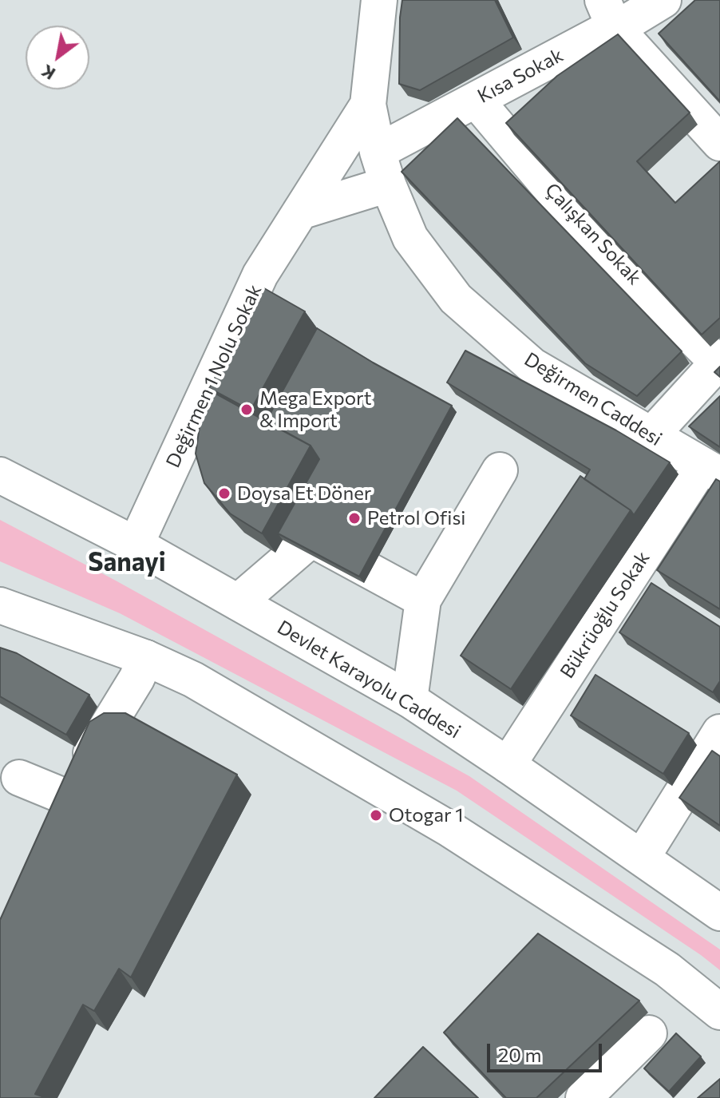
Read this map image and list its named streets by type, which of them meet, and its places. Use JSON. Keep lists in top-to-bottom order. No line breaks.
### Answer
{"streets":{"street":["Kısa Sokak","Çalışkan Sokak","Değirmen 1 Nolu Sokak","Değirmen Caddesi","Bükrüoğlu Sokak","Devlet Karayolu Caddesi"]},"crossings":[["Kısa Sokak","Çalışkan Sokak"],["Kısa Sokak","Değirmen Caddesi"],["Değirmen 1 Nolu Sokak","Değirmen Caddesi"],["Değirmen 1 Nolu Sokak","Devlet Karayolu Caddesi"],["Değirmen Caddesi","Bükrüoğlu Sokak"],["Bükrüoğlu Sokak","Devlet Karayolu Caddesi"]],"districts":["Sanayi"],"places":["Mega Export & Import","Doysa Et Döner","Petrol Ofisi","Otogar 1"],"scale_bar":"20 m","north":"bottom left"}
